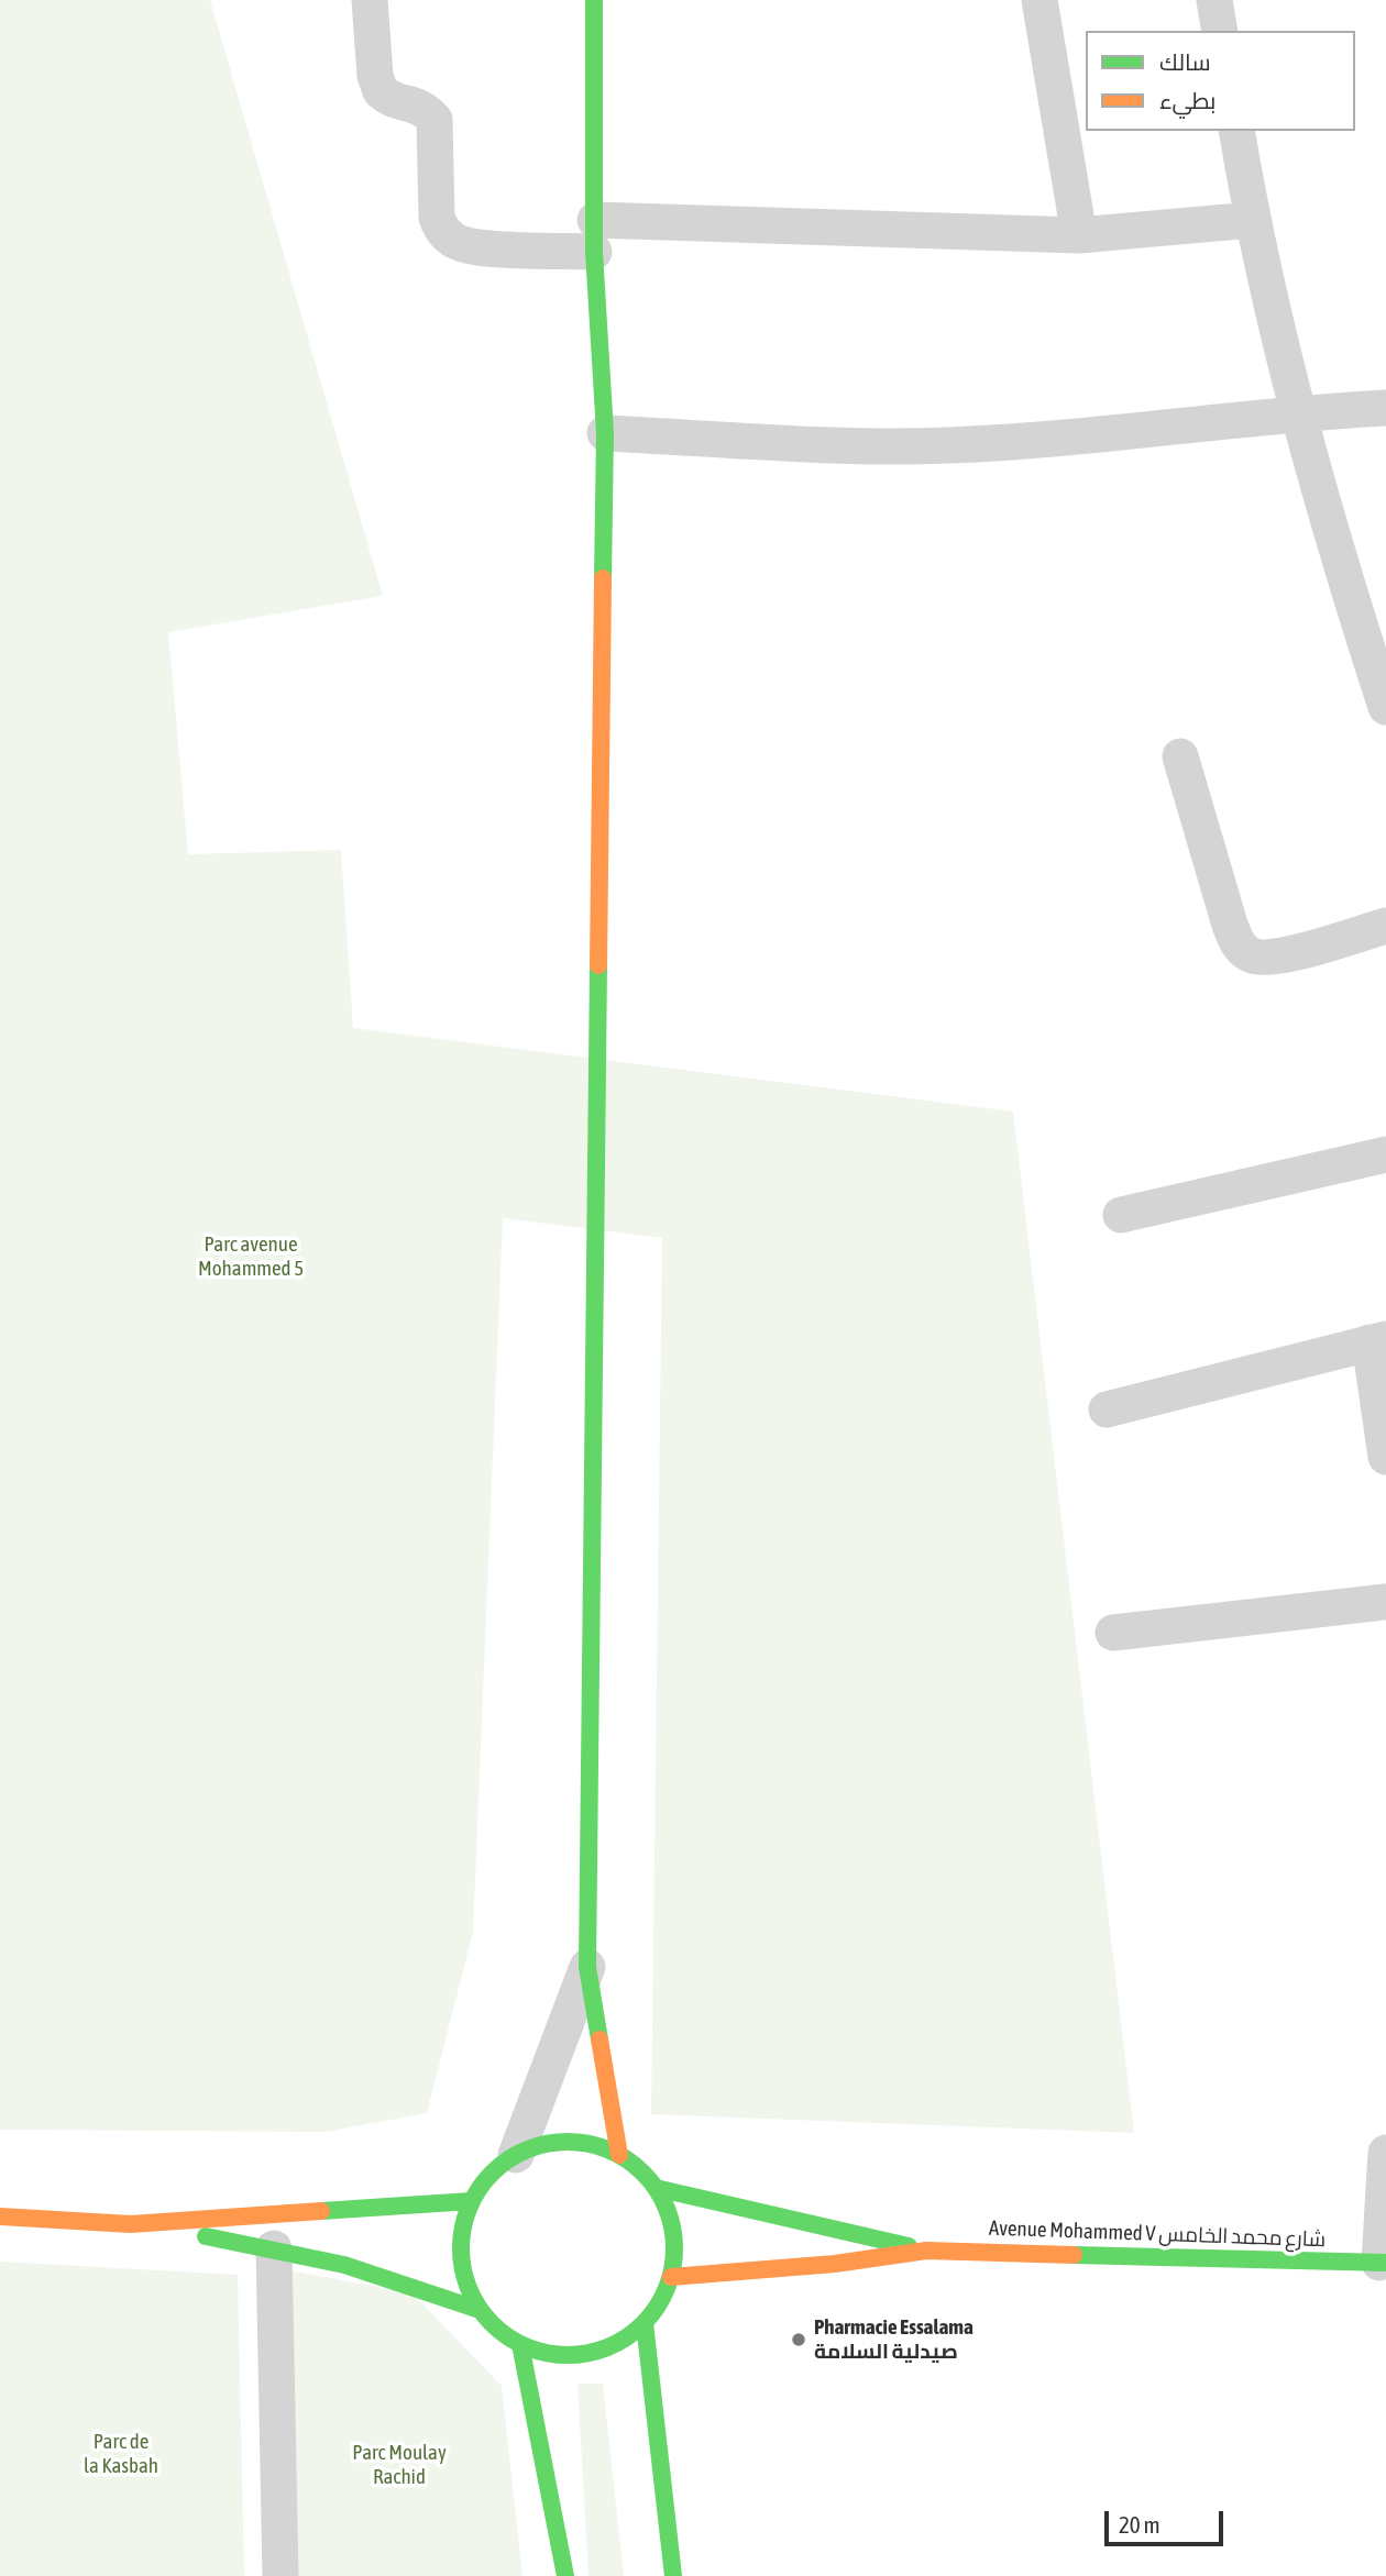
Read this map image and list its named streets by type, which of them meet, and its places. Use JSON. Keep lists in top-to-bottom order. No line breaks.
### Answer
{"streets":{"main road":["Avenue Mohammed V شارع محمد الخامس"]},"parks":["Parc avenue Mohammed 5","Parc de la Kasbah","Parc Moulay Rachid"],"places":["Pharmacie Essalama صيدلية السلامة"],"legend":["سالك","بطيء"],"scale_bar":"20 m"}
